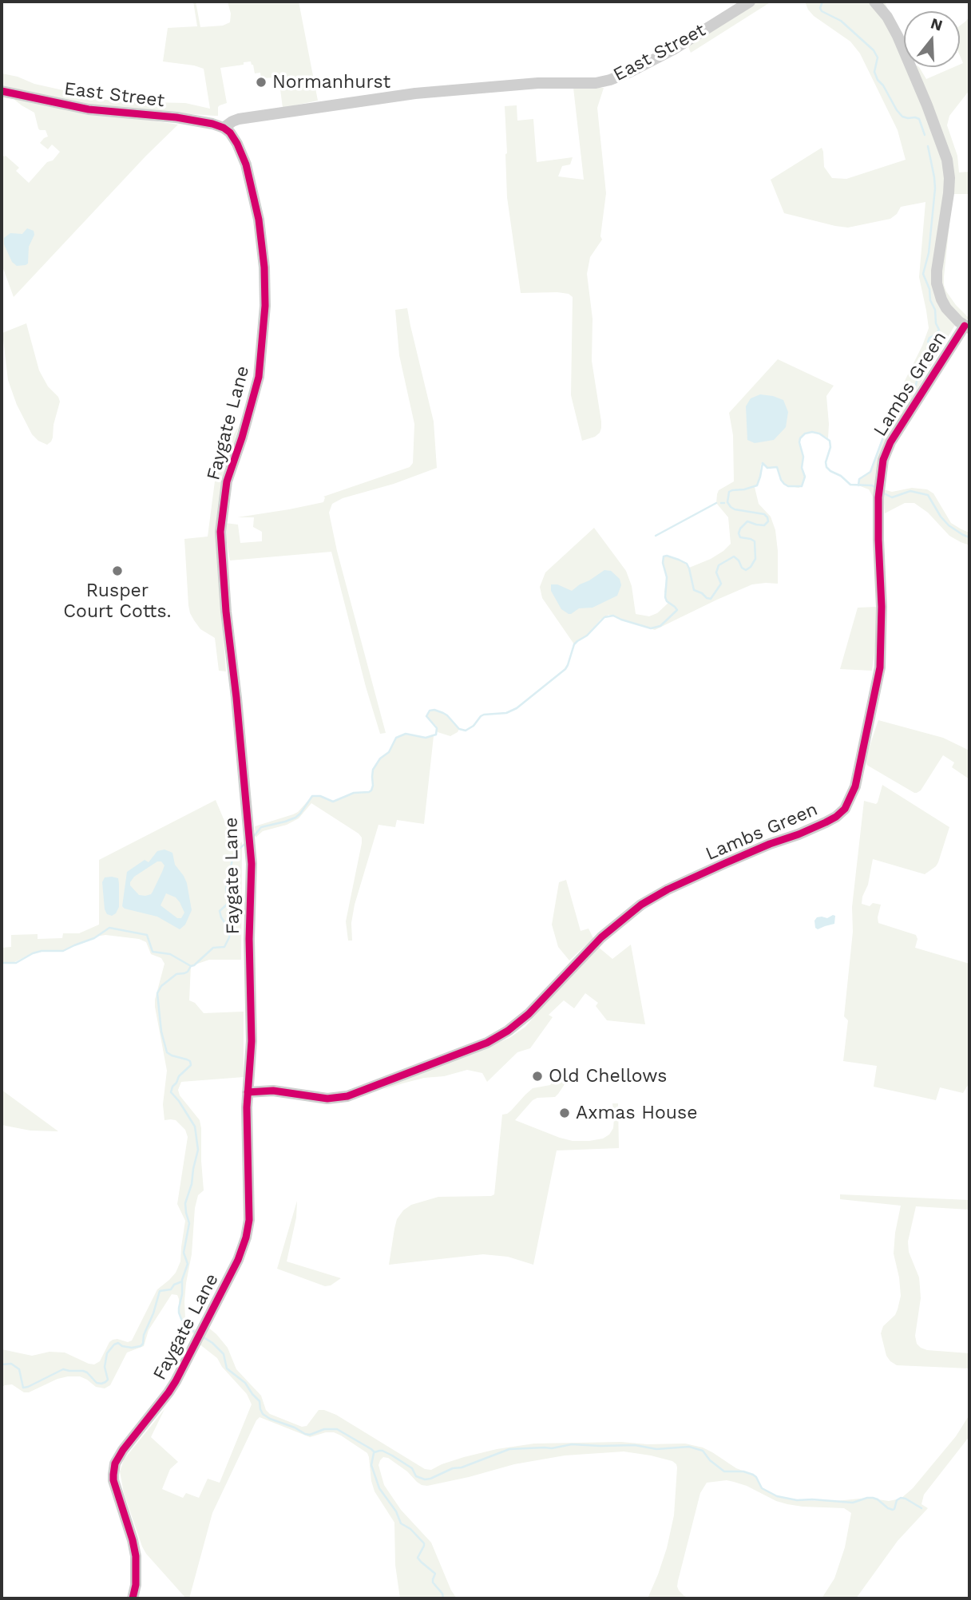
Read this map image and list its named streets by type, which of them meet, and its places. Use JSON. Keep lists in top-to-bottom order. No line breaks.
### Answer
{"streets":{"street":["East Street","Lambs Green","Faygate Lane"]},"crossings":[["East Street","Faygate Lane"],["Lambs Green","Faygate Lane"]],"places":["Normanhurst","Rusper Court Cotts.","Old Chellows","Axmas House"],"north":"top"}
